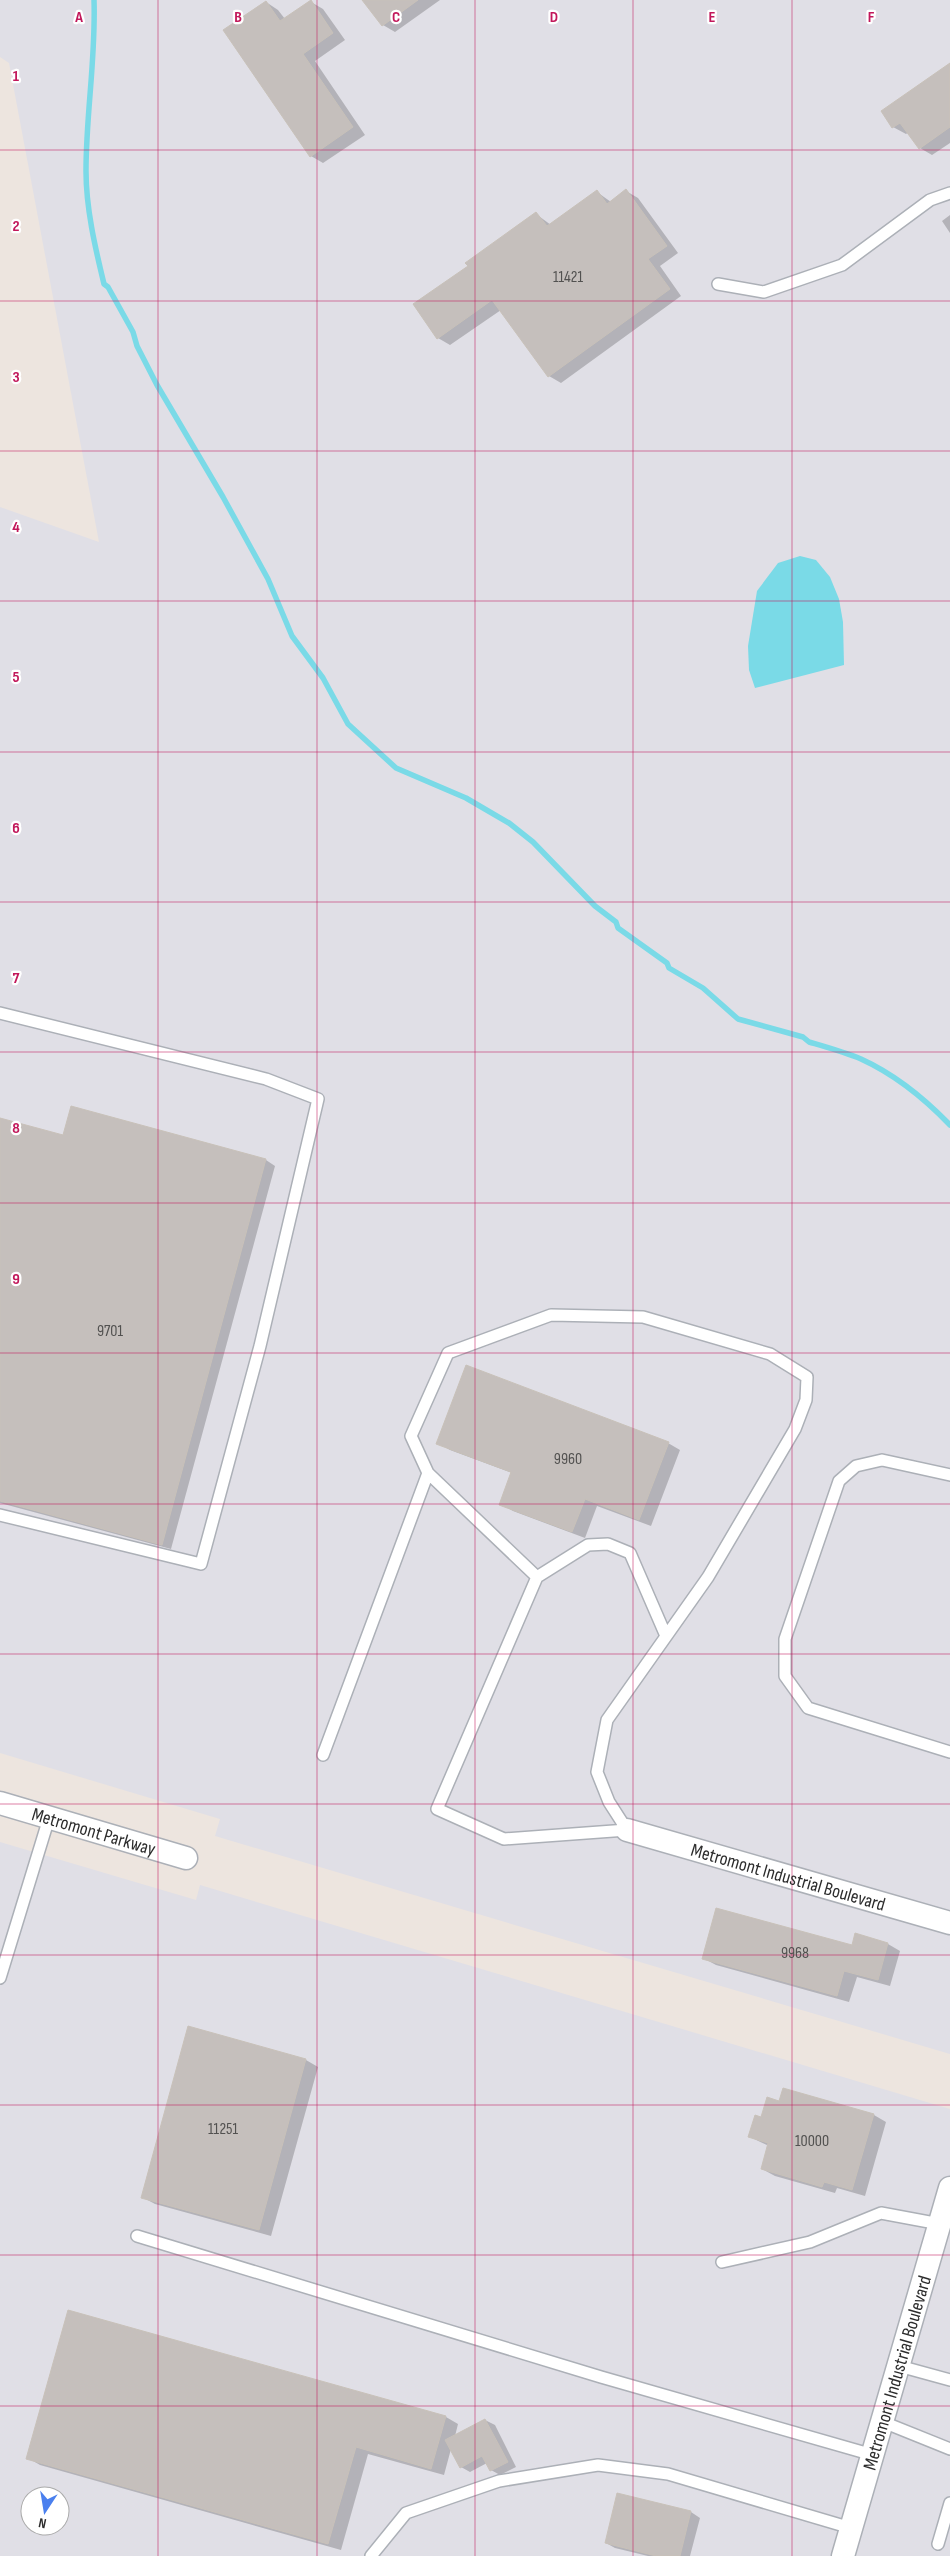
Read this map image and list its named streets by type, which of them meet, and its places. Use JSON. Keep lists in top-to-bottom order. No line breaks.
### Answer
{"streets":{"street":["Metromont Parkway","Metromont Industrial Boulevard"]},"house_numbers":["11421","9701","9960","9968","11251","10000"],"north":"bottom","grid":{"columns":["A","B","C","D","E","F"],"rows":["1","2","3","4","5","6","7","8","9"]}}
